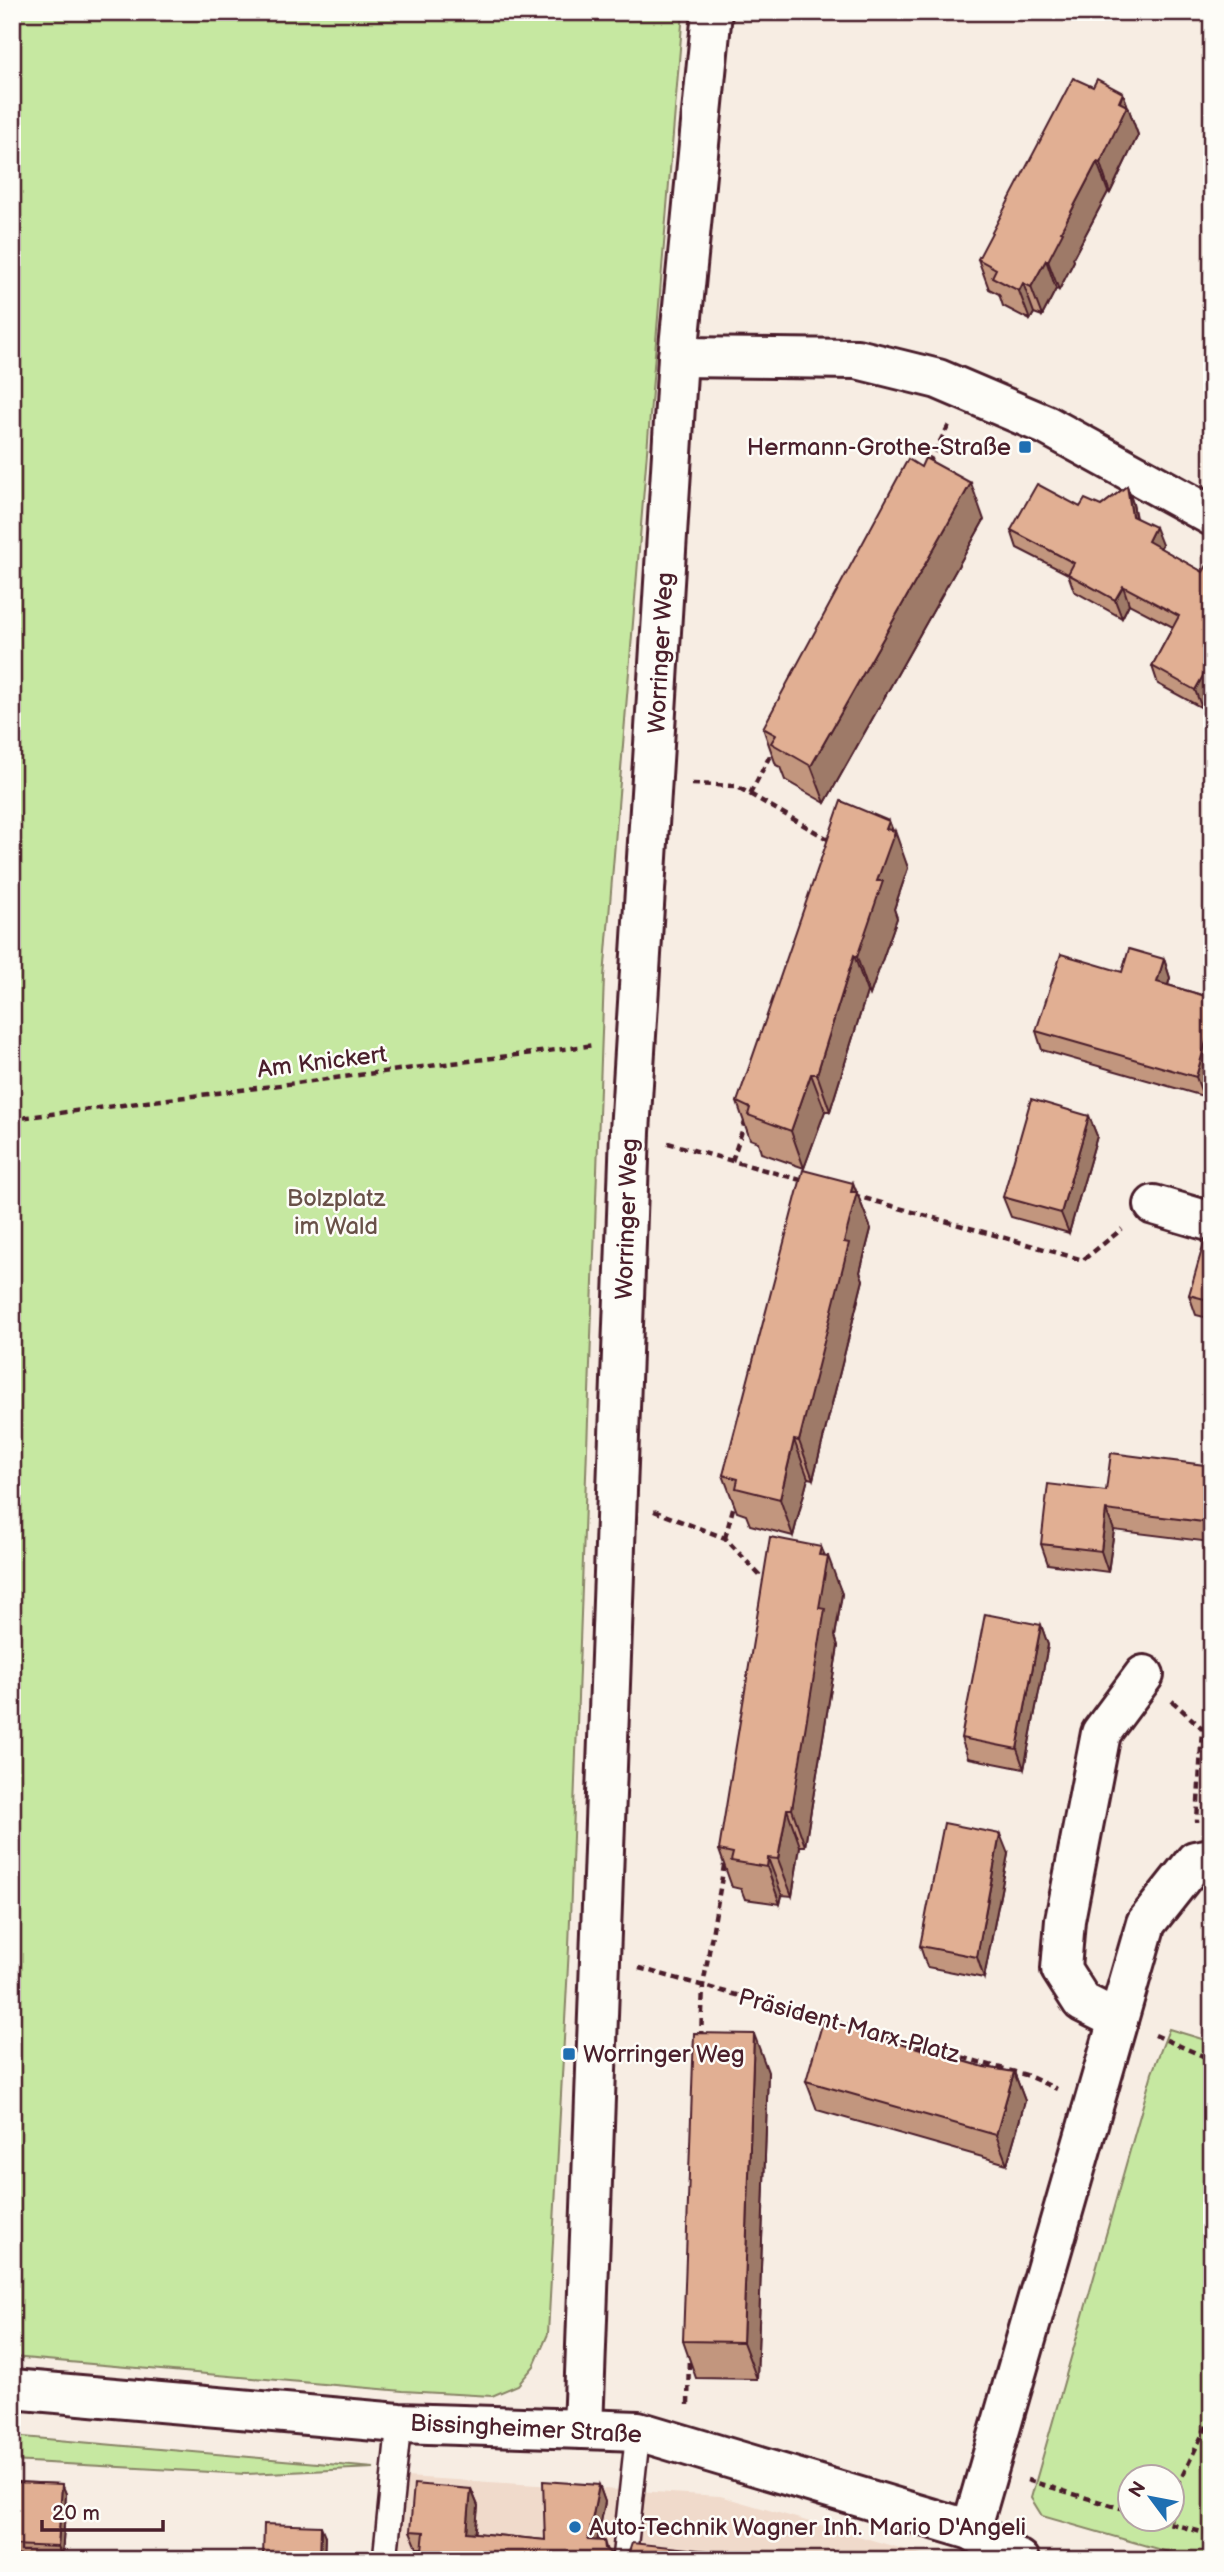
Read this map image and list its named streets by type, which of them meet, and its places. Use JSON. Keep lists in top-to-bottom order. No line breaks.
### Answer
{"streets":{"street":["Worringer Weg","Bissingheimer Straße"],"path":["Am Knickert","Präsident-Marx-Platz"]},"crossings":[["Worringer Weg","Am Knickert"],["Worringer Weg","Präsident-Marx-Platz"],["Worringer Weg","Bissingheimer Straße"]],"parks":["Bolzplatz im Wald"],"places":{"transit":["Hermann-Grothe-Straße","Worringer Weg"],"other":["Auto-Technik Wagner Inh. Mario D'Angeli"]},"scale_bar":"20 m","north":"top left"}
